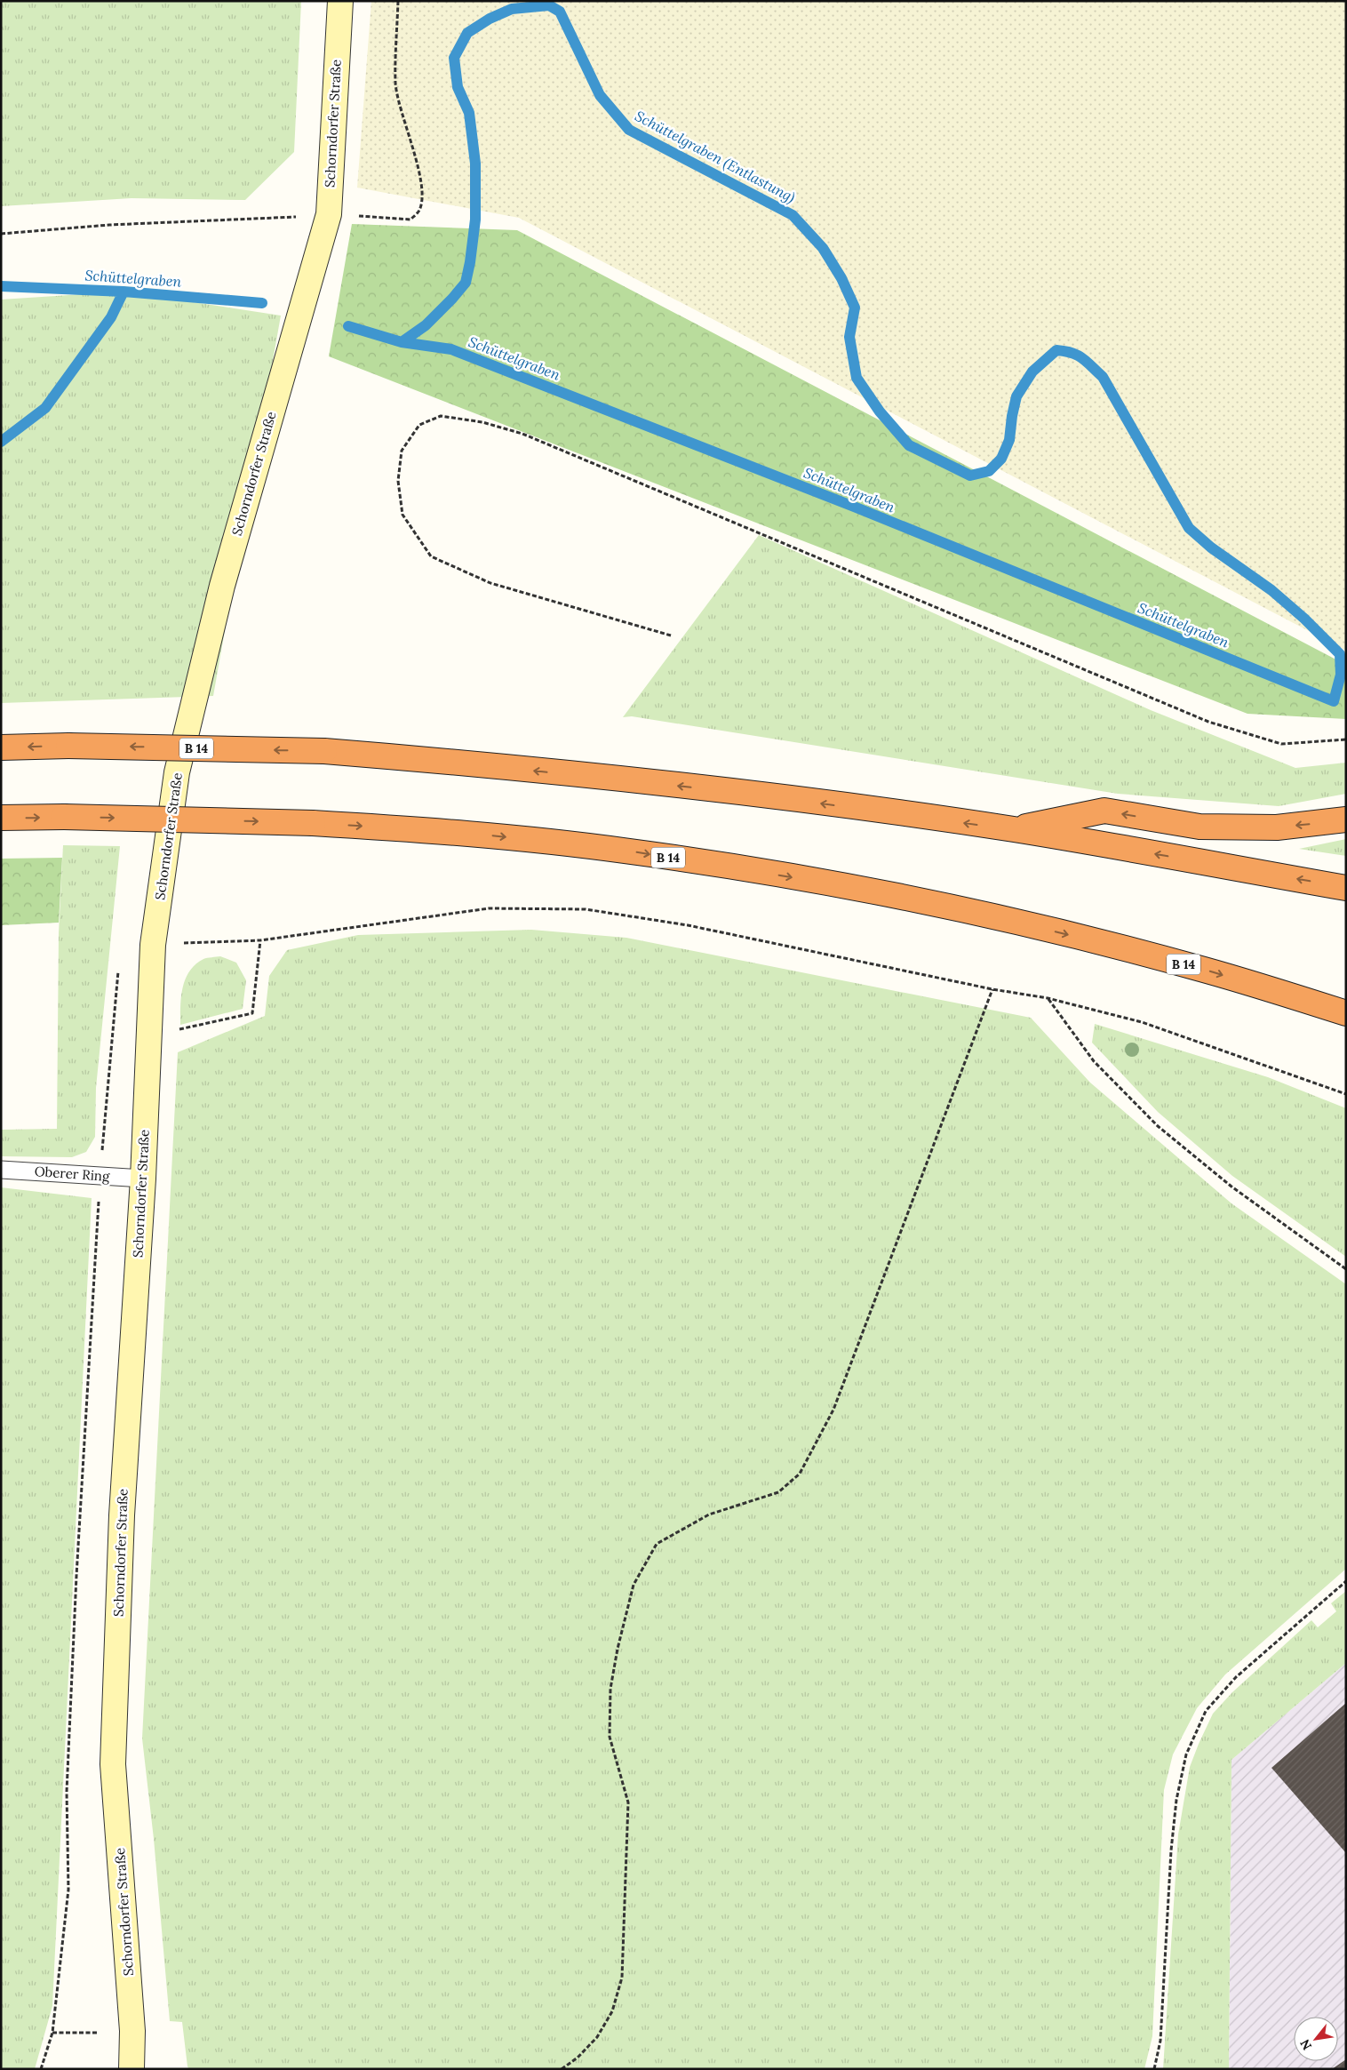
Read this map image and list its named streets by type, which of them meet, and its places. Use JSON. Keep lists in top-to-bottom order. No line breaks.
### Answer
{"streets":{"highway":["B 14"],"main road":["Schorndorfer Straße"],"lane":["Oberer Ring"]},"crossings":[["Schorndorfer Straße","Oberer Ring"]],"water":["Schüttelgraben (Entlastung)","Schüttelgraben"],"north":"bottom left"}
